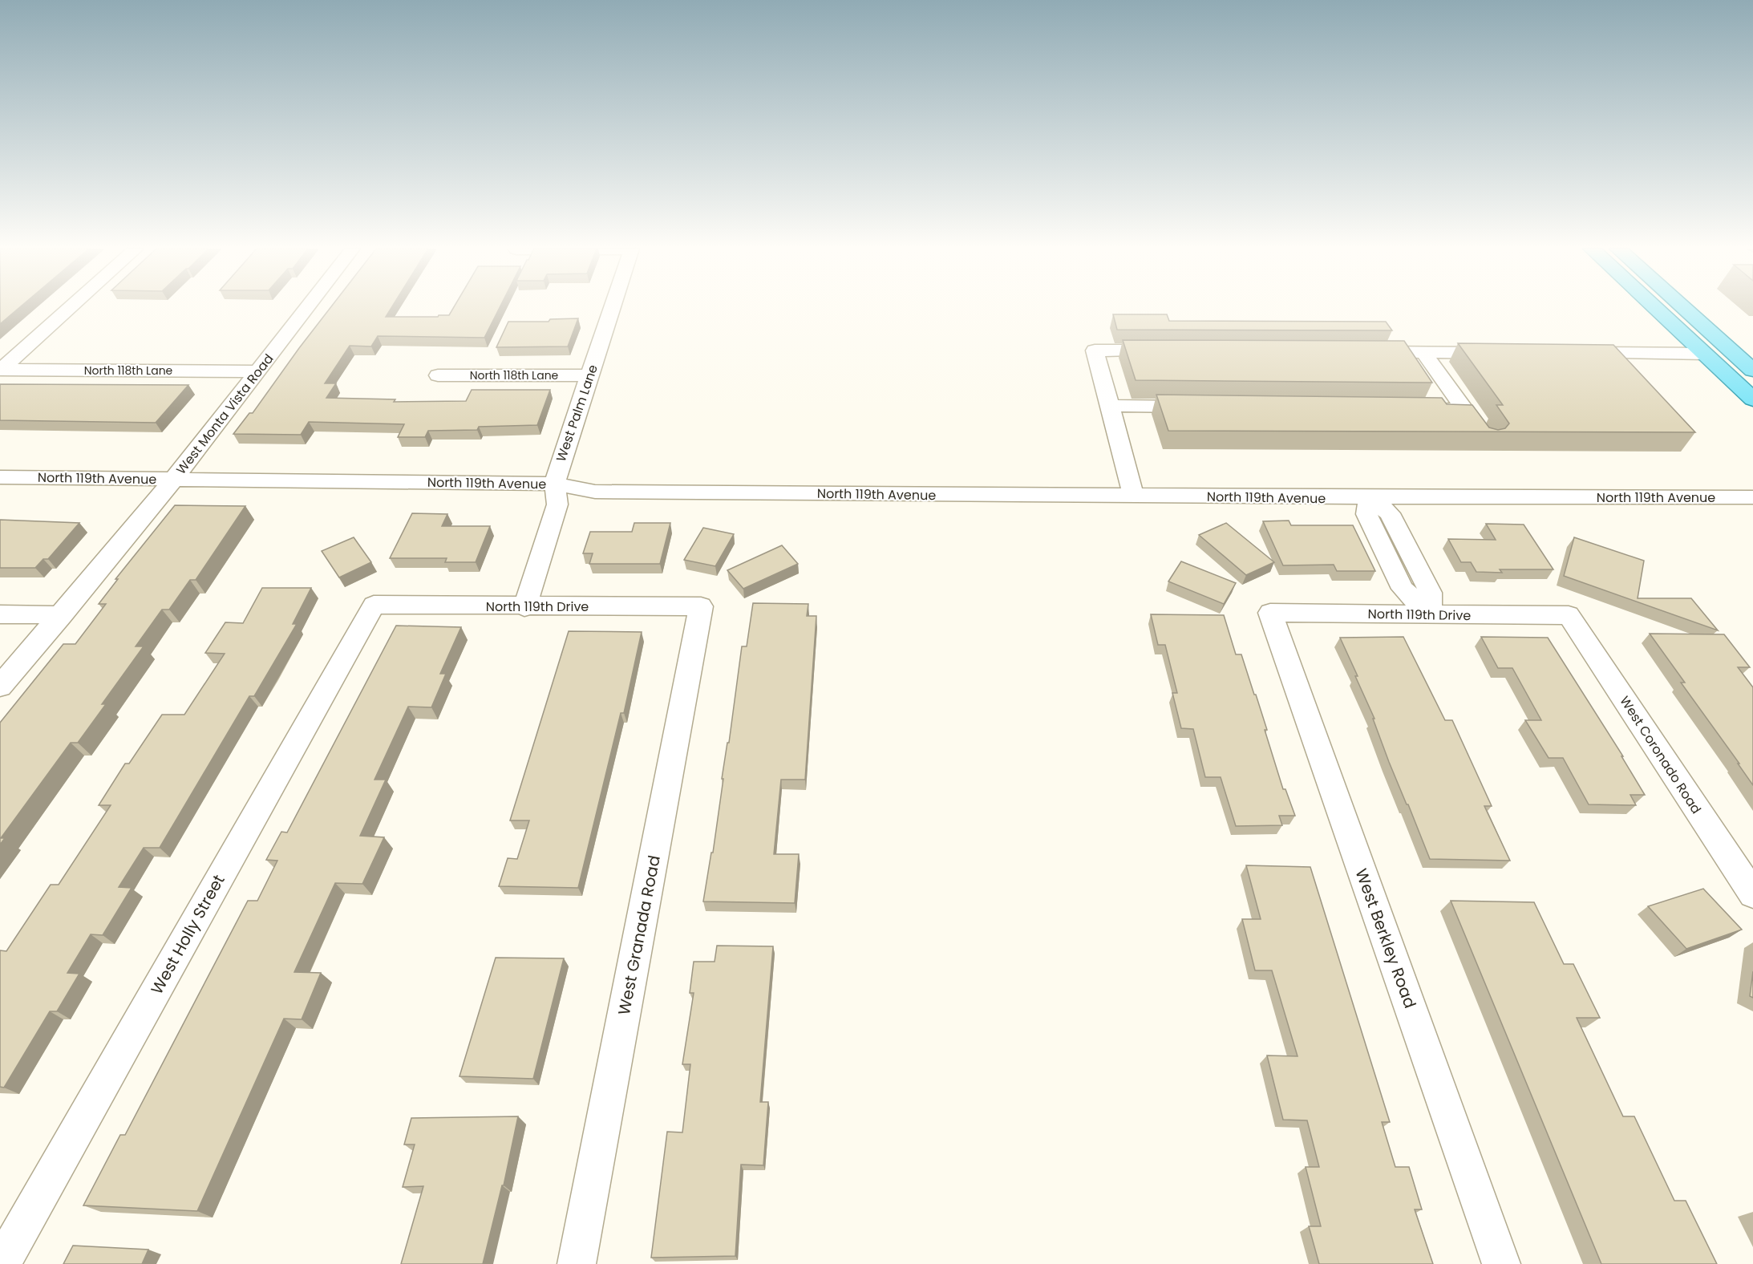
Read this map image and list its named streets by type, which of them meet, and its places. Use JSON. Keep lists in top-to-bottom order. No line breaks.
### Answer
{"streets":{"street":["North 118th Lane","West Palm Lane","West Monta Vista Road","North 119th Avenue","North 119th Drive","West Coronado Road","West Holly Street","West Granada Road","West Berkley Road"]},"crossings":[["North 118th Lane","West Palm Lane"],["North 118th Lane","West Monta Vista Road"],["West Palm Lane","North 119th Avenue"],["West Palm Lane","North 119th Drive"],["West Monta Vista Road","North 119th Avenue"],["North 119th Drive","West Coronado Road"],["North 119th Drive","West Holly Street"],["North 119th Drive","West Granada Road"],["North 119th Drive","West Berkley Road"]]}
